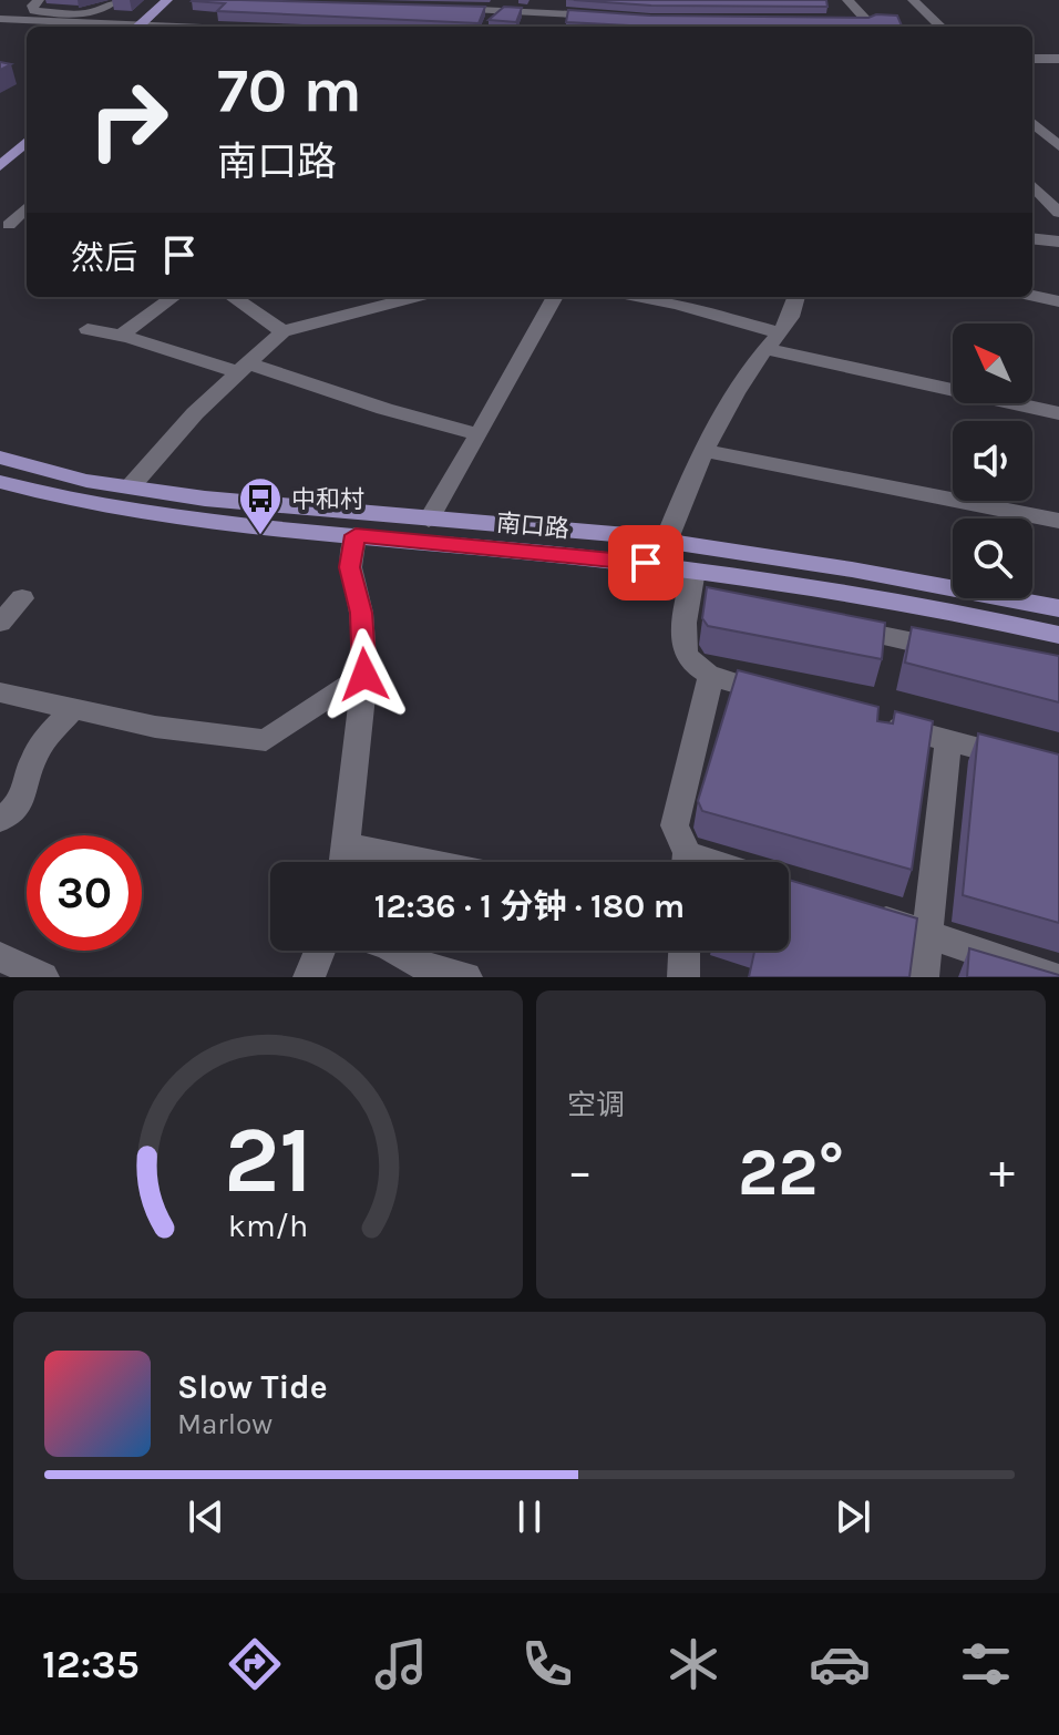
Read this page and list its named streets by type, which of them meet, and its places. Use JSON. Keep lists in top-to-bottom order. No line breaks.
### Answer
{"streets":{"main road":["南口路"]},"places":{"bus stop":["中和村"]},"north":"top left","page":{"turn":["70 m","南口路"],"then":"然后","limit":"30","trip":"12:36 · 1 分钟 · 180 m","tile":"空调","heat":["−","22°","+"],"song":["Slow Tide","Marlow"],"tabs":"12:35","gauge":["21","km/h"]}}
